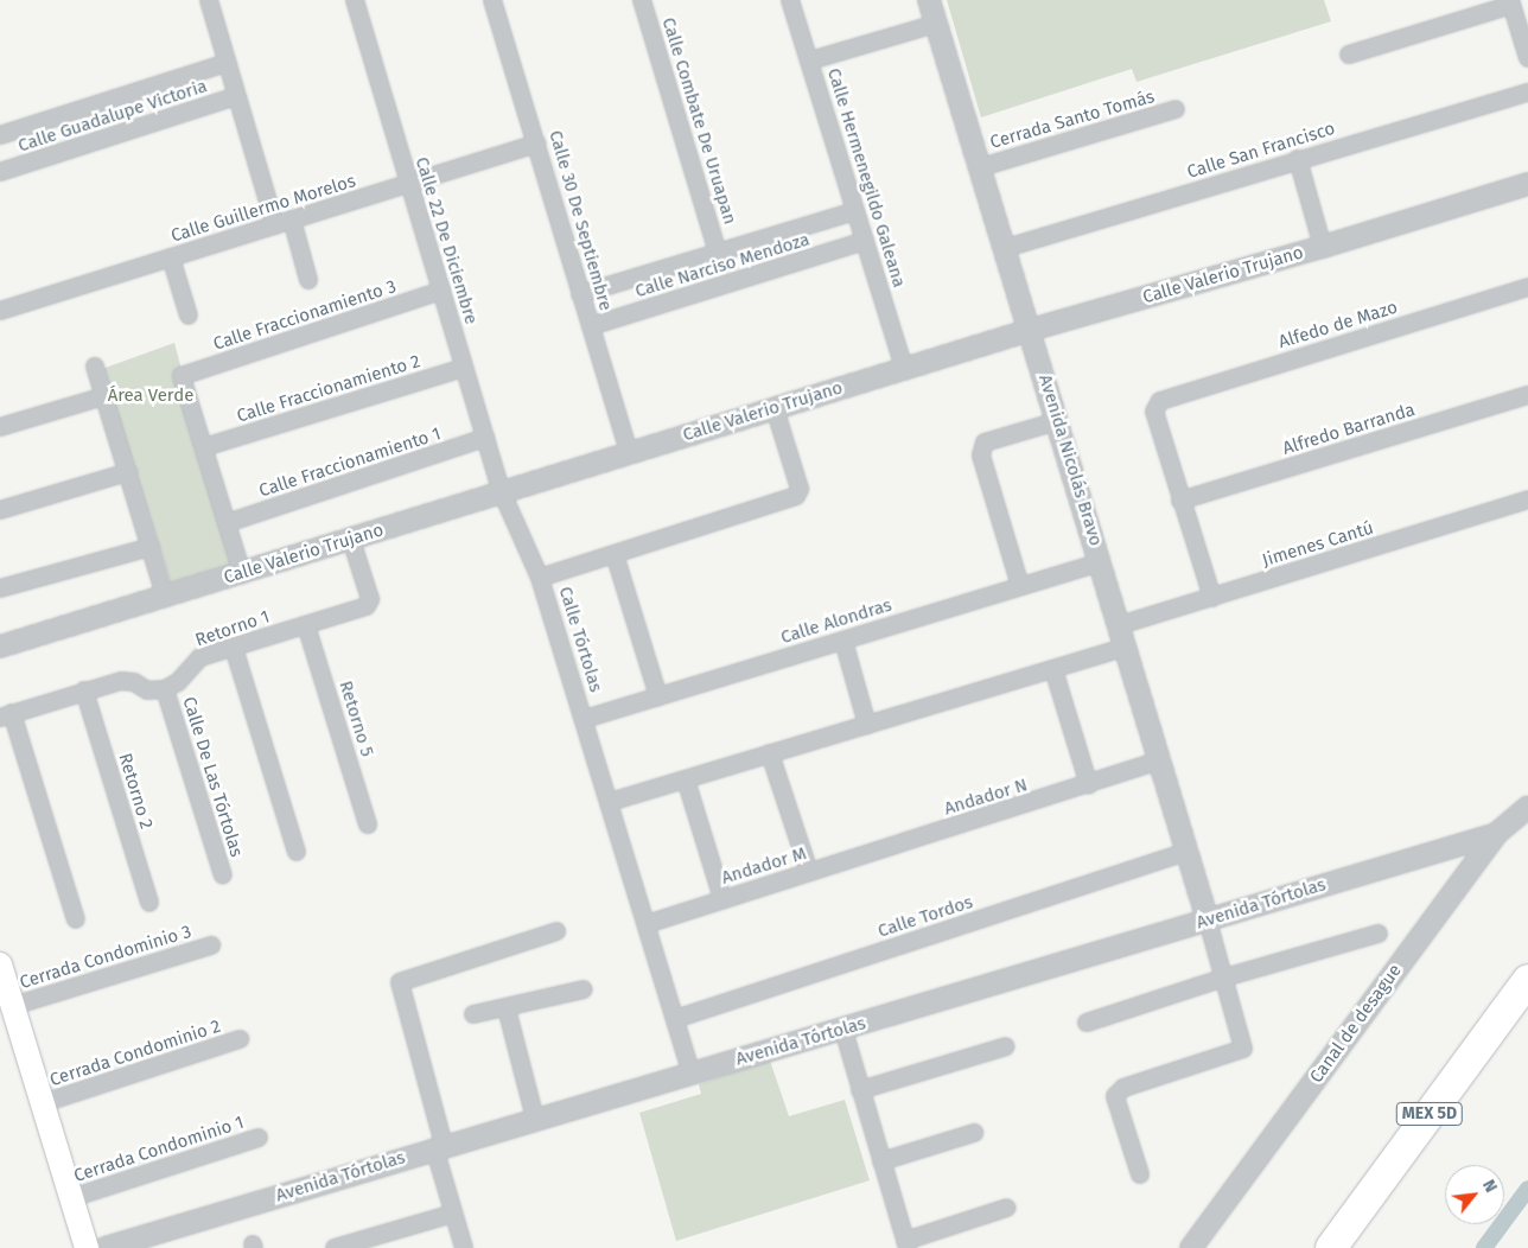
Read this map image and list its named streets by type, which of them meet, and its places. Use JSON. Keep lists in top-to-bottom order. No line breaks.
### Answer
{"streets":{"highway":["MEX 5D"],"street":["Calle Guadalupe Victoria","Cerrada Santo Tomás","Calle Combate De Uruapan","Calle San Francisco","Calle Hermenegildo Galeana","Calle Guillermo Morelos","Calle 30 De Septiembre","Calle 22 De Diciembre","Calle Narciso Mendoza","Calle Valerio Trujano","Calle Fraccionamiento 3","Alfedo de Mazo","Calle Fraccionamiento 2","Alfredo Barranda","Avenida Nicolás Bravo","Calle Fraccionamiento 1","Jimenes Cantú","Calle Alondras","Retorno 1","Calle Tórtolas","Retorno 5","Calle De Las Tórtolas","Retorno 2","Andador N","Andador M","Avenida Tórtolas","Calle Tordos","Cerrada Condominio 3","Canal de desague","Cerrada Condominio 2","Cerrada Condominio 1"]},"crossings":[["Cerrada Santo Tomás","Avenida Nicolás Bravo"],["Calle Combate De Uruapan","Calle Narciso Mendoza"],["Calle San Francisco","Avenida Nicolás Bravo"],["Calle Hermenegildo Galeana","Calle Narciso Mendoza"],["Calle Hermenegildo Galeana","Calle Valerio Trujano"],["Calle Guillermo Morelos","Calle 30 De Septiembre"],["Calle Guillermo Morelos","Calle 22 De Diciembre"],["Calle 30 De Septiembre","Calle Narciso Mendoza"],["Calle 30 De Septiembre","Calle Valerio Trujano"],["Calle 22 De Diciembre","Calle Valerio Trujano"],["Calle 22 De Diciembre","Calle Fraccionamiento 3"],["Calle 22 De Diciembre","Calle Fraccionamiento 2"],["Calle 22 De Diciembre","Calle Fraccionamiento 1"],["Calle 22 De Diciembre","Calle Tórtolas"],["Calle Valerio Trujano","Avenida Nicolás Bravo"],["Calle Valerio Trujano","Retorno 1"],["Calle Valerio Trujano","Calle Tórtolas"],["Calle Fraccionamiento 3","Calle Fraccionamiento 2"],["Alfedo de Mazo","Alfredo Barranda"],["Avenida Nicolás Bravo","Jimenes Cantú"],["Avenida Nicolás Bravo","Calle Alondras"],["Avenida Nicolás Bravo","Avenida Tórtolas"],["Avenida Nicolás Bravo","Calle Tordos"],["Calle Alondras","Calle Tórtolas"],["Retorno 1","Retorno 5"],["Retorno 1","Calle De Las Tórtolas"],["Calle Tórtolas","Andador M"],["Calle Tórtolas","Avenida Tórtolas"],["Calle Tórtolas","Calle Tordos"],["Andador N","Andador M"],["Avenida Tórtolas","Canal de desague"]],"parks":["Área Verde"],"north":"top right"}
